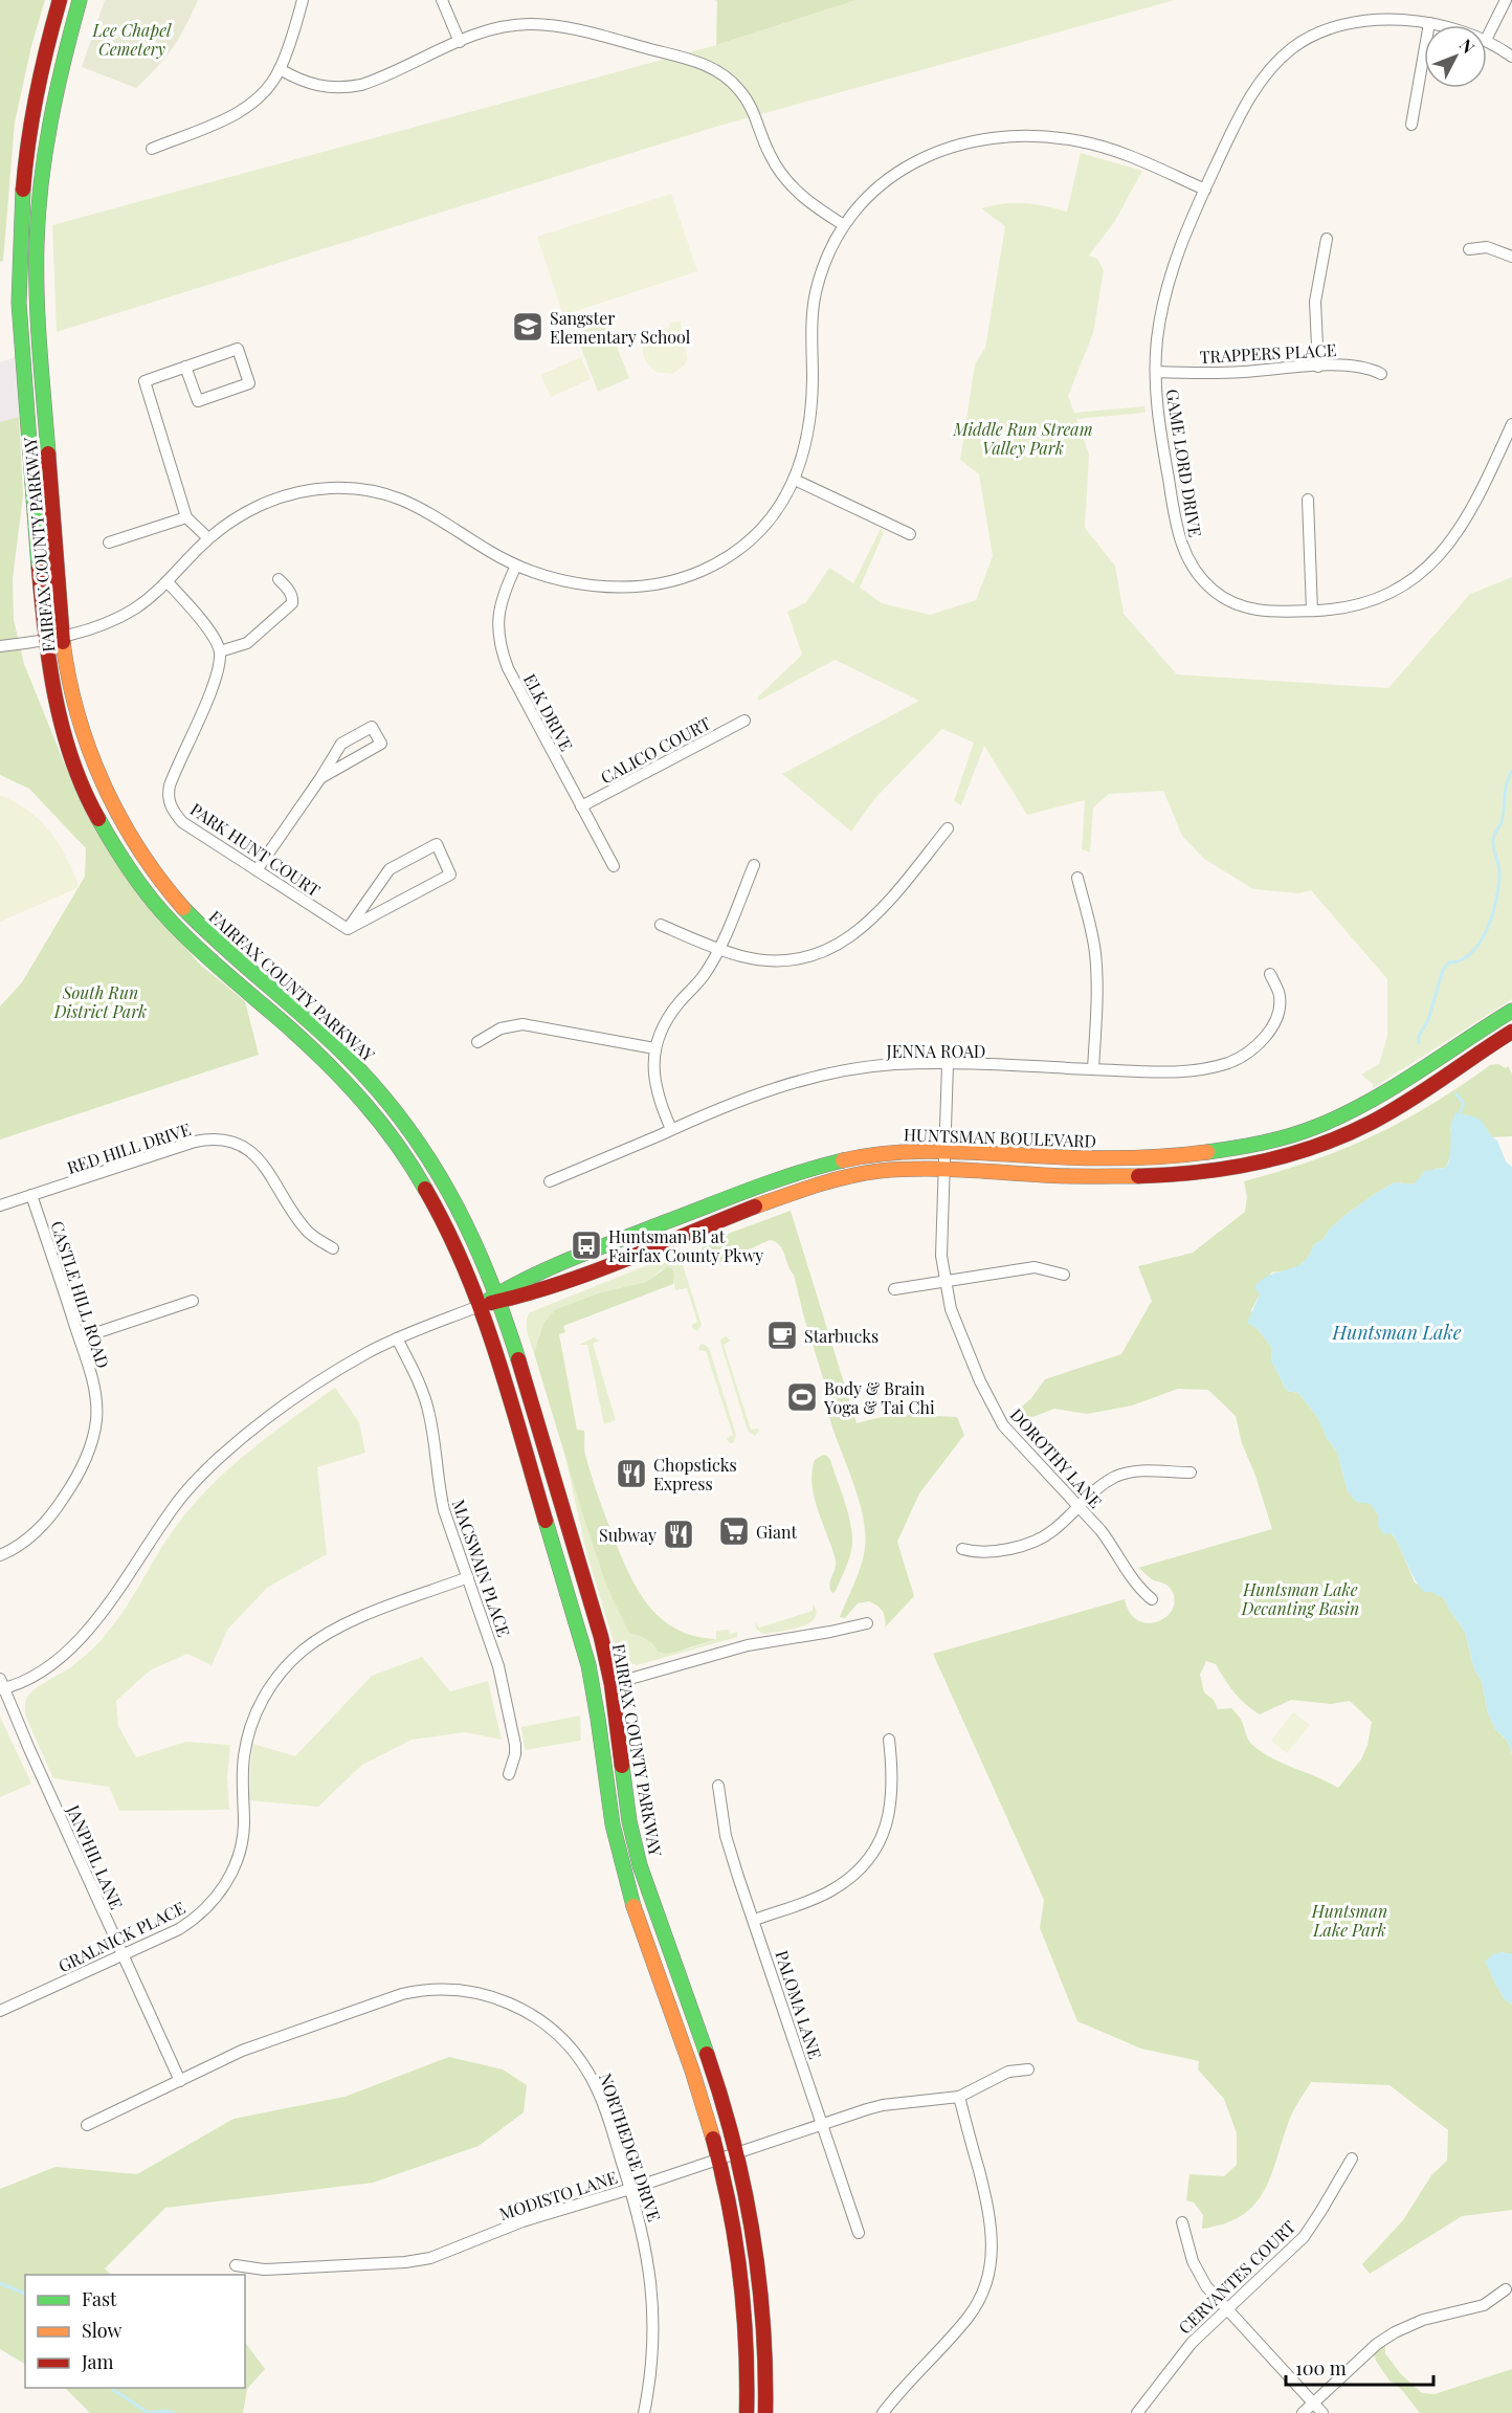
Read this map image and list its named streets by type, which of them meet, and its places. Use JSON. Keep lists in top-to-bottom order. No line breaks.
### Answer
{"streets":{"main road":["FAIRFAX COUNTY PARKWAY","HUNTSMAN BOULEVARD"],"street":["TRAPPERS PLACE","GAME LORD DRIVE","ELK DRIVE","CALICO COURT","PARK HUNT COURT","JENNA ROAD","RED HILL DRIVE","CASTLE HILL ROAD","DOROTHY LANE","MACSWAIN PLACE","JANPHIL LANE","GRALNICK PLACE","PALOMA LANE","NORTHEDGE DRIVE","MODISTO LANE","CERVANTES COURT"]},"crossings":[["TRAPPERS PLACE","GAME LORD DRIVE"],["FAIRFAX COUNTY PARKWAY","HUNTSMAN BOULEVARD"],["FAIRFAX COUNTY PARKWAY","MODISTO LANE"],["ELK DRIVE","CALICO COURT"],["JENNA ROAD","DOROTHY LANE"],["HUNTSMAN BOULEVARD","DOROTHY LANE"],["HUNTSMAN BOULEVARD","MACSWAIN PLACE"],["HUNTSMAN BOULEVARD","JANPHIL LANE"],["RED HILL DRIVE","CASTLE HILL ROAD"],["MACSWAIN PLACE","GRALNICK PLACE"],["JANPHIL LANE","GRALNICK PLACE"],["JANPHIL LANE","NORTHEDGE DRIVE"],["PALOMA LANE","MODISTO LANE"],["NORTHEDGE DRIVE","MODISTO LANE"]],"water":["Huntsman Lake"],"parks":["Lee Chapel Cemetery","Middle Run Stream Valley Park","South Run District Park","Huntsman Lake Decanting Basin","Huntsman Lake Park"],"places":{"school or university":["Sangster Elementary School"],"bus stop":["Huntsman Bl at Fairfax County Pkwy"],"cafe":["Starbucks"],"sports":["Body & Brain Yoga & Tai Chi"],"restaurant":["Chopsticks Express","Subway"],"supermarket":["Giant"]},"legend":["Fast","Slow","Jam"],"scale_bar":"100 m","north":"top right"}
